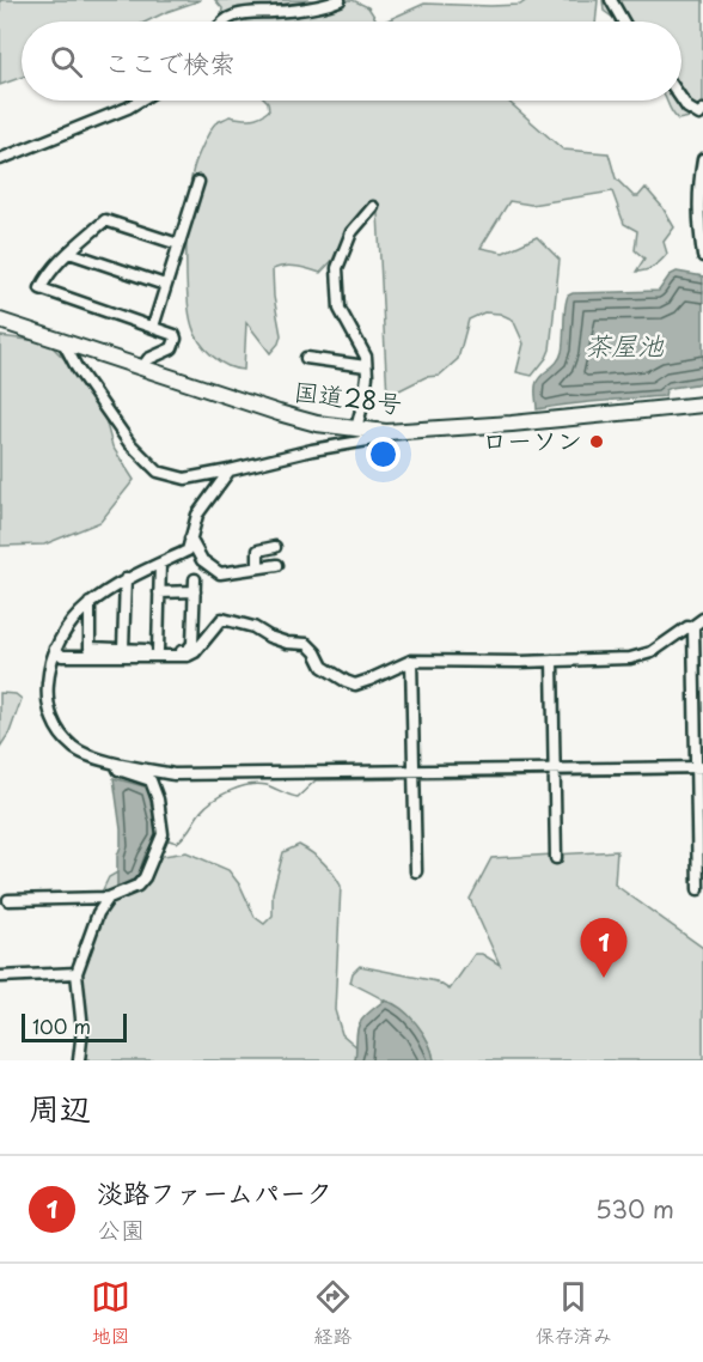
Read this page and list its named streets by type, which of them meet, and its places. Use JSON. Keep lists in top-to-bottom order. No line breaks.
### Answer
{"streets":{"highway":["国道28号"]},"water":["茶屋池"],"places":["ローソン"],"scale_bar":"100 m","page":{"search":"ここで検索","pins":"1","scale":"100 m","heading":"周辺","list":[{"mark":"1","name":"淡路ファームパーク","note":"公園","value":"530 m"}],"nav":["地図","経路","保存済み"]}}
